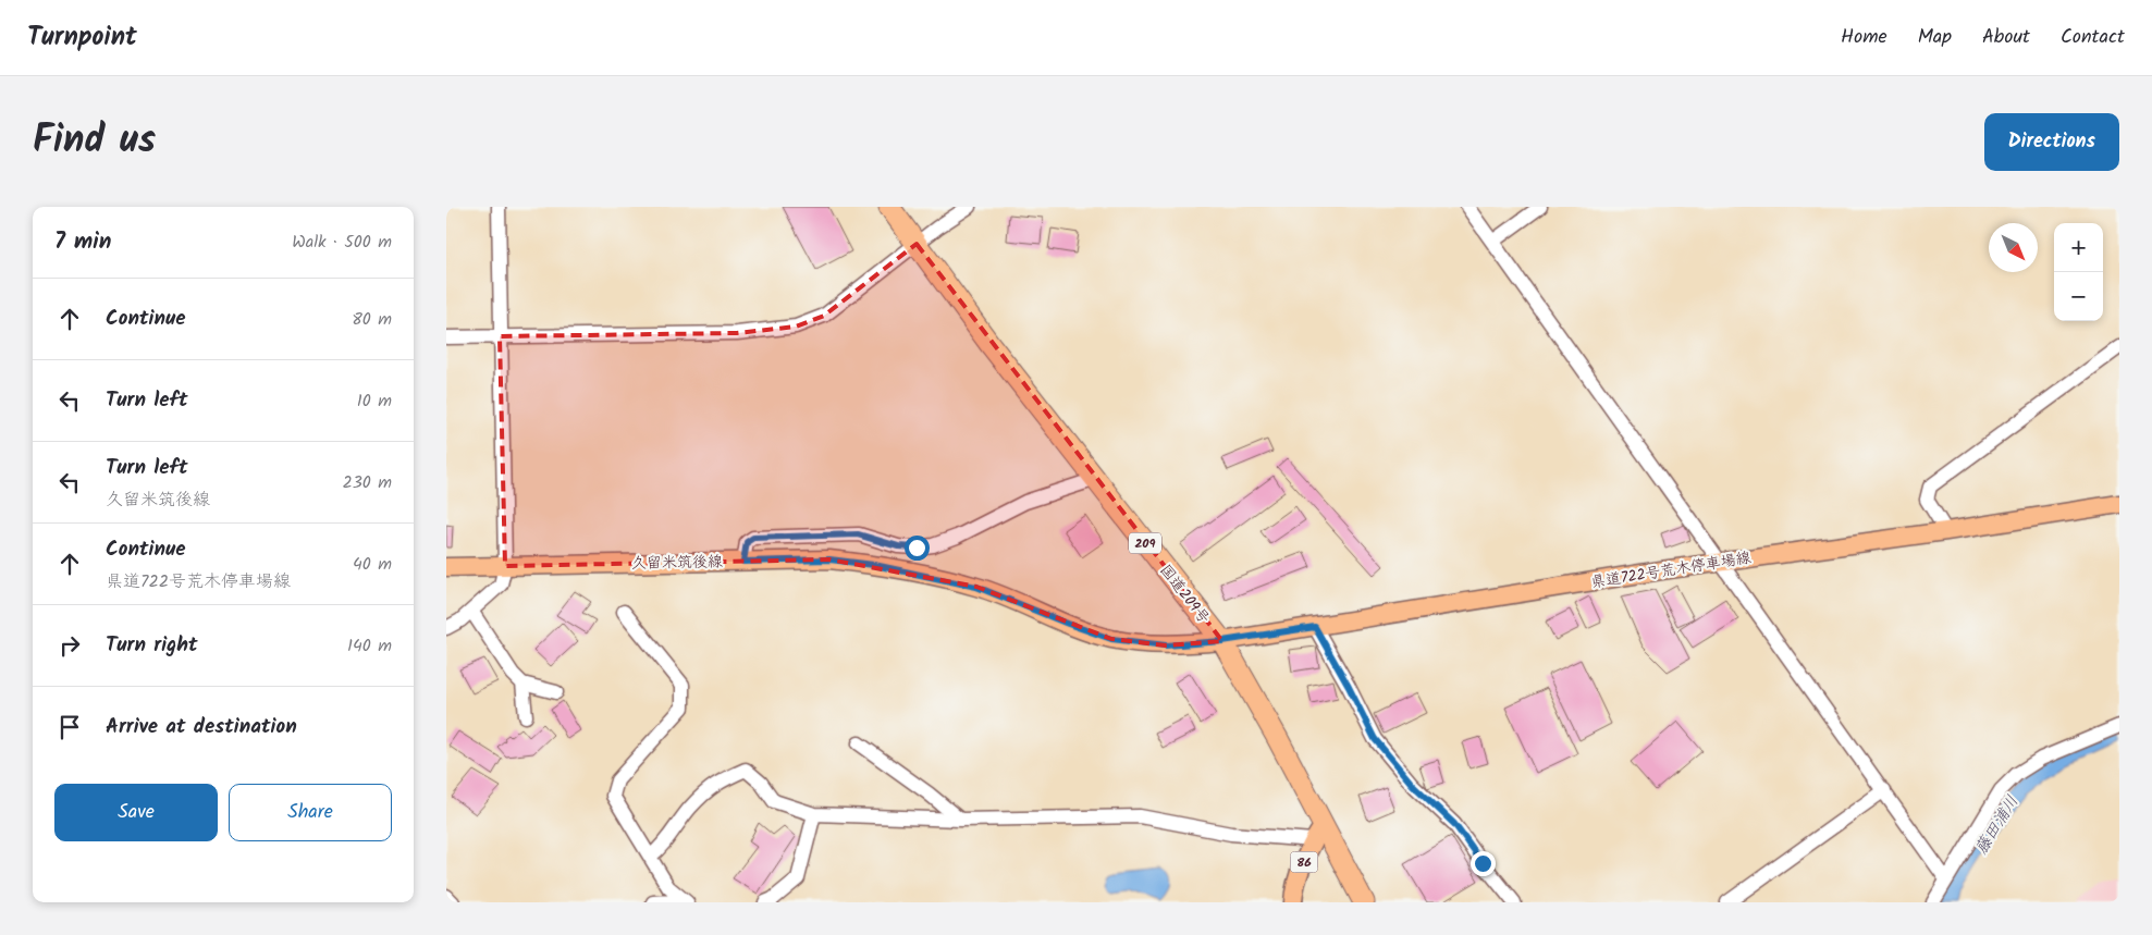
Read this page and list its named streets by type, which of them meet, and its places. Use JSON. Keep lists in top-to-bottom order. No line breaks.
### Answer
{"streets":{"highway":["209","国道209号"],"main road":["久留米筑後線","県道722号荒木停車場線","86"]},"crossings":[["久留米筑後線","県道722号荒木停車場線"],["久留米筑後線","国道209号"],["県道722号荒木停車場線","国道209号"],["国道209号","86"]],"water":["藤田浦川"],"north":"bottom right","page":{"header":"Turnpoint","nav":["Home","Map","About","Contact"],"title":"Find us","buttons":["Directions",["Save","Share"]],"heading":["7 min","Walk · 500 m"],"map_buttons":["+","−"],"list":[["Continue","80 m"],["Turn left","10 m"],["Turn left","久留米筑後線","230 m"],["Continue","県道722号荒木停車場線","40 m"],["Turn right","140 m"],"Arrive at destination"]}}
